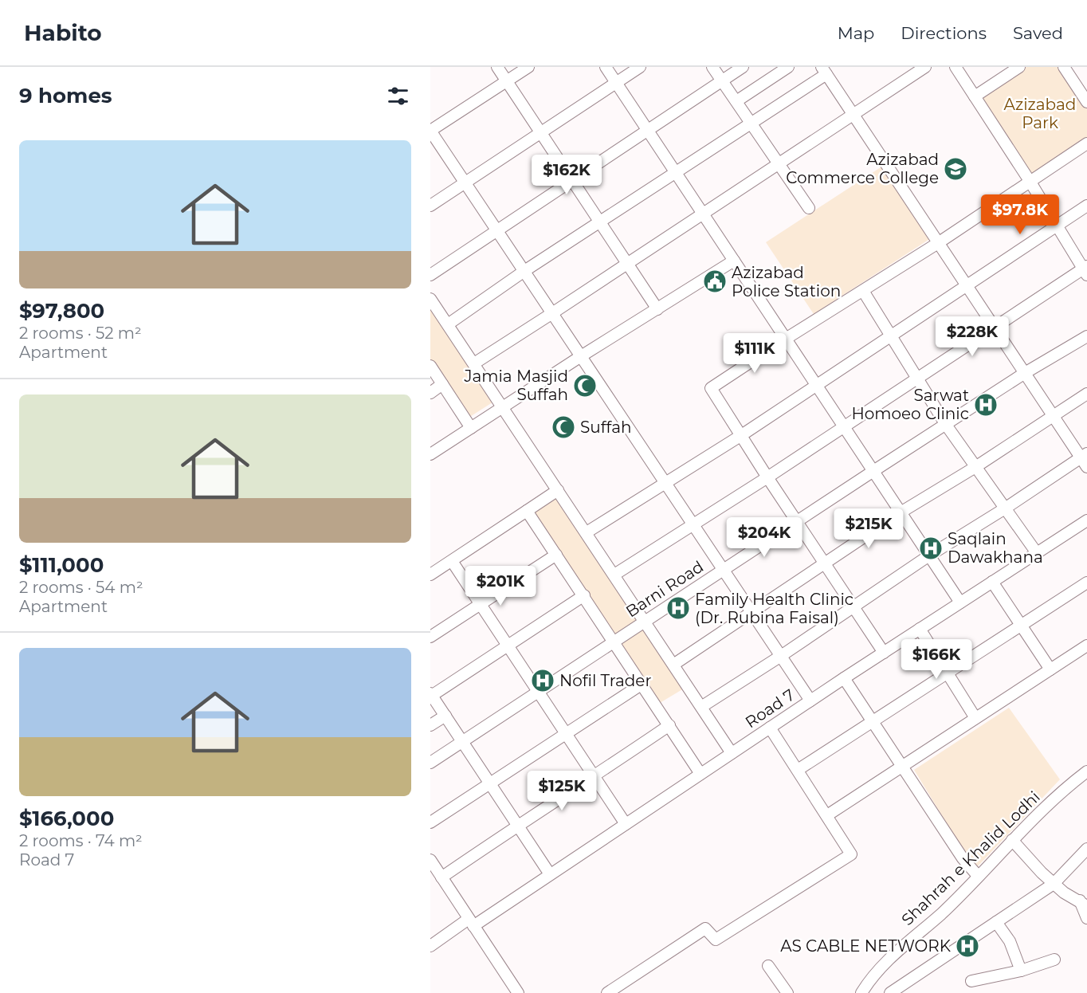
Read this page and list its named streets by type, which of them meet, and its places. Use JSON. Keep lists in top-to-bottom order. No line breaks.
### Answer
{"streets":{"street":["Barni Road","Road 7","Shahrah e Khalid Lodhi"]},"parks":["Azizabad Park"],"places":{"school or university":["Azizabad Commerce College"],"public building":["Azizabad Police Station"],"mosque":["Jamia Masjid Suffah","Suffah"],"hospital":["Sarwat Homoeo Clinic","Saqlain Dawakhana","Family Health Clinic (Dr. Rubina Faisal)","Nofil Trader","AS CABLE NETWORK"]},"page":{"header":"Habito","nav":["Map","Directions","Saved"],"heading":"9 homes","list":[{"name":"$97,800","note":"2 rooms · 52 m² · Apartment"},{"name":"$111,000","note":"2 rooms · 54 m² · Apartment"},{"name":"$166,000","note":"2 rooms · 74 m² · Road 7"}],"price":["$162K","$97.8K","$228K","$111K","$215K","$204K","$201K","$166K","$125K"]}}
